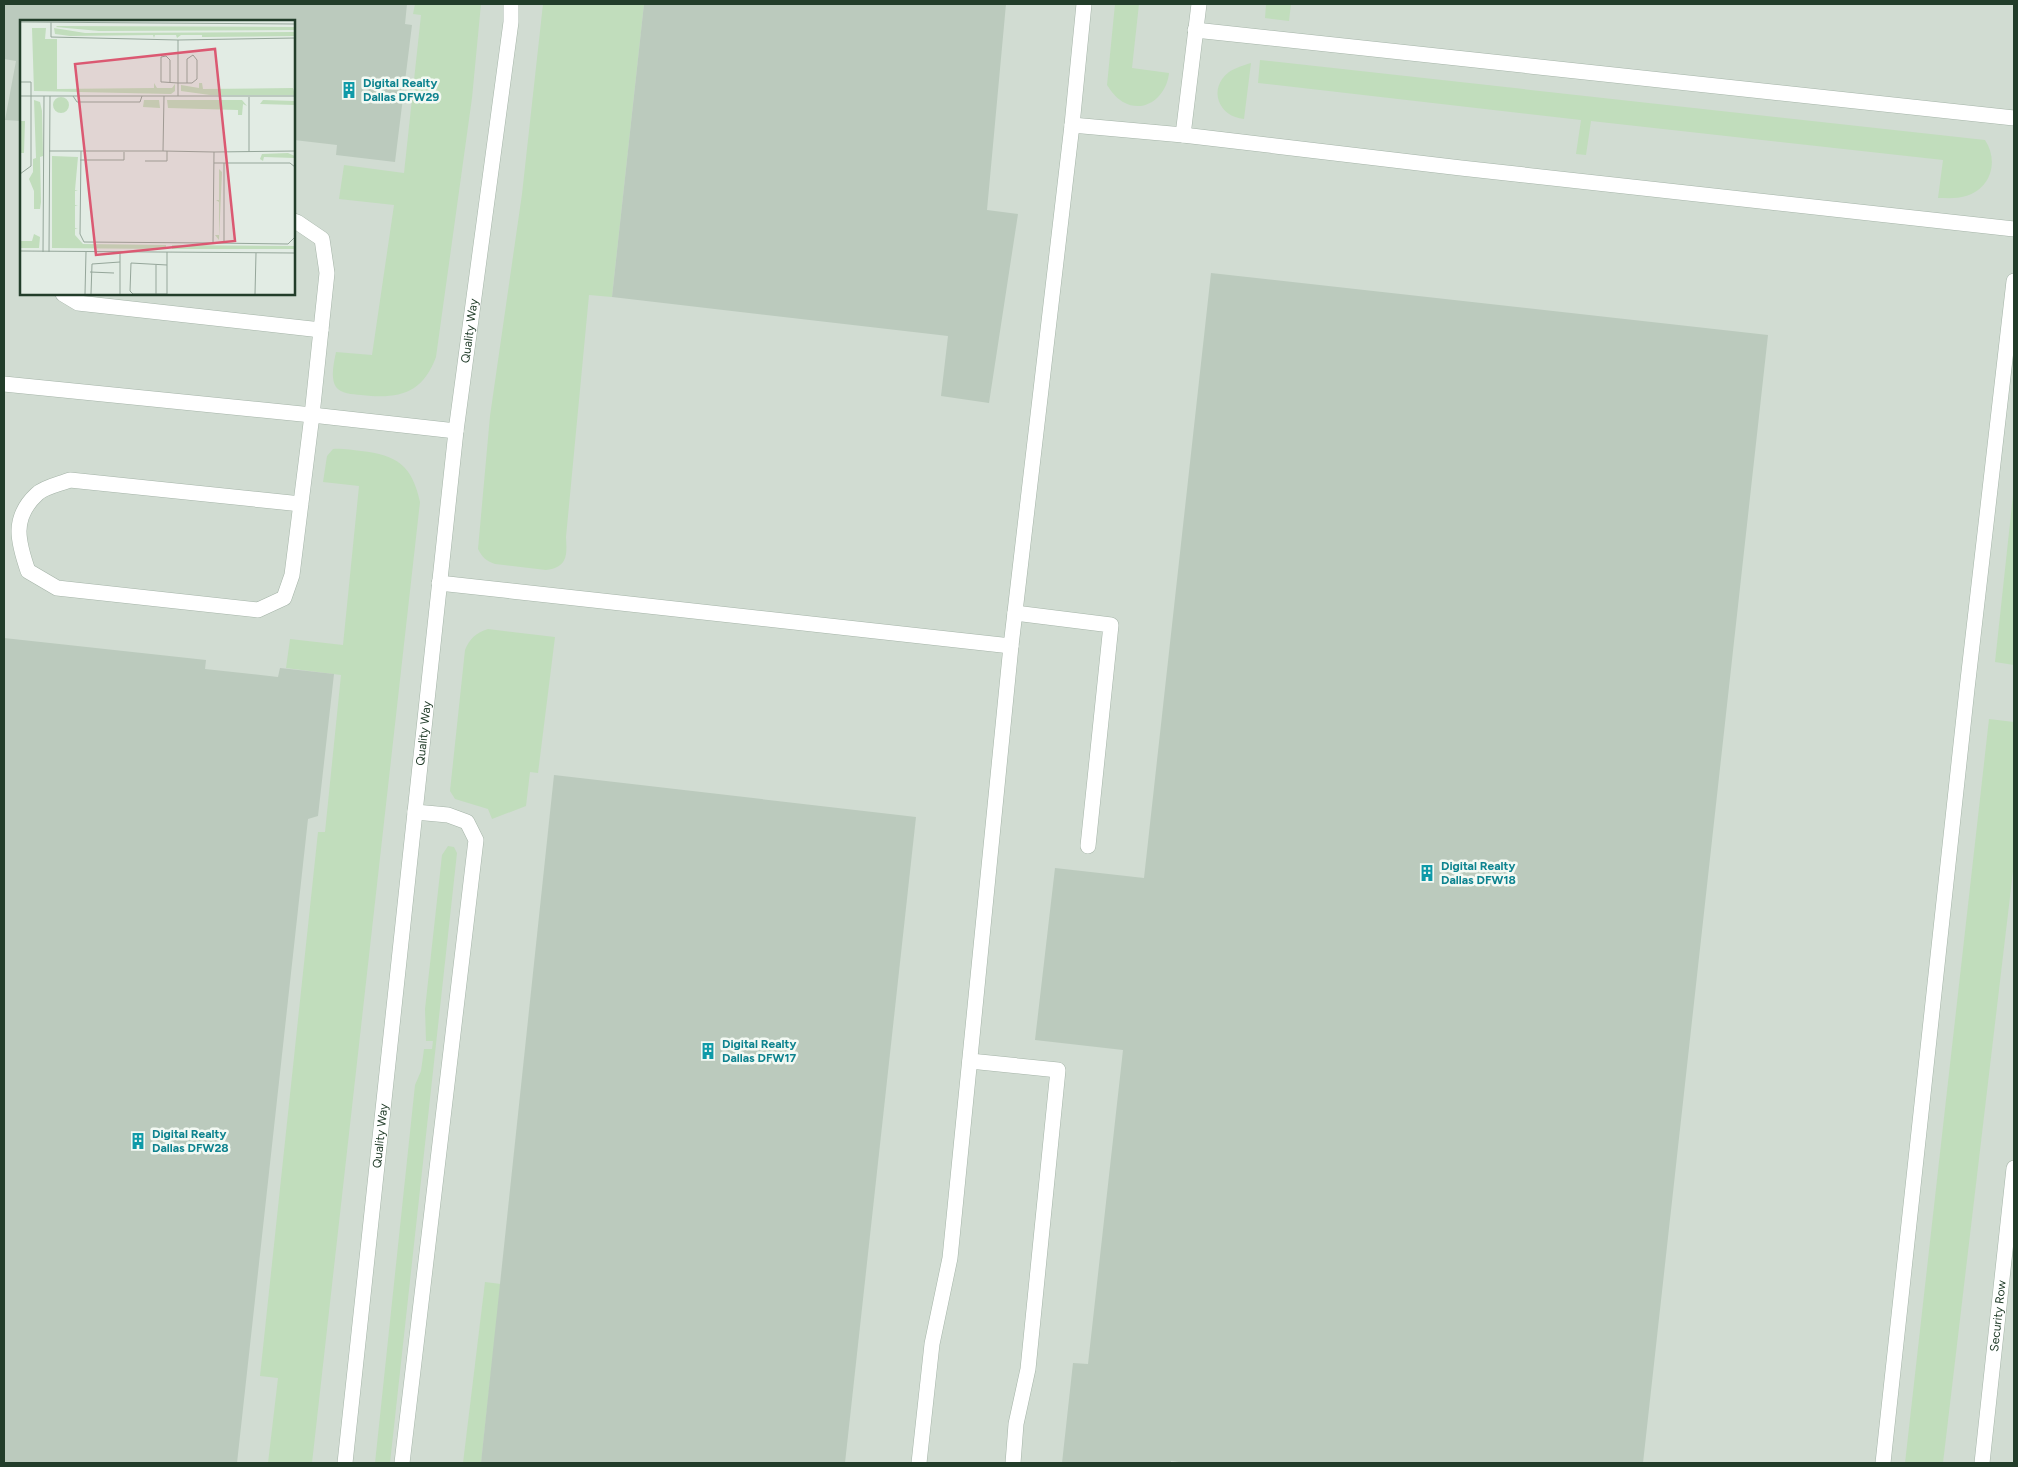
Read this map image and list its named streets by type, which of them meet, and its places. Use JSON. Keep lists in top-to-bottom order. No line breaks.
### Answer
{"streets":{"street":["Quality Way","Security Row"]},"places":{"building":["Digital Realty Dallas DFW29","Digital Realty Dallas DFW18","Digital Realty Dallas DFW17","Digital Realty Dallas DFW28"]}}
